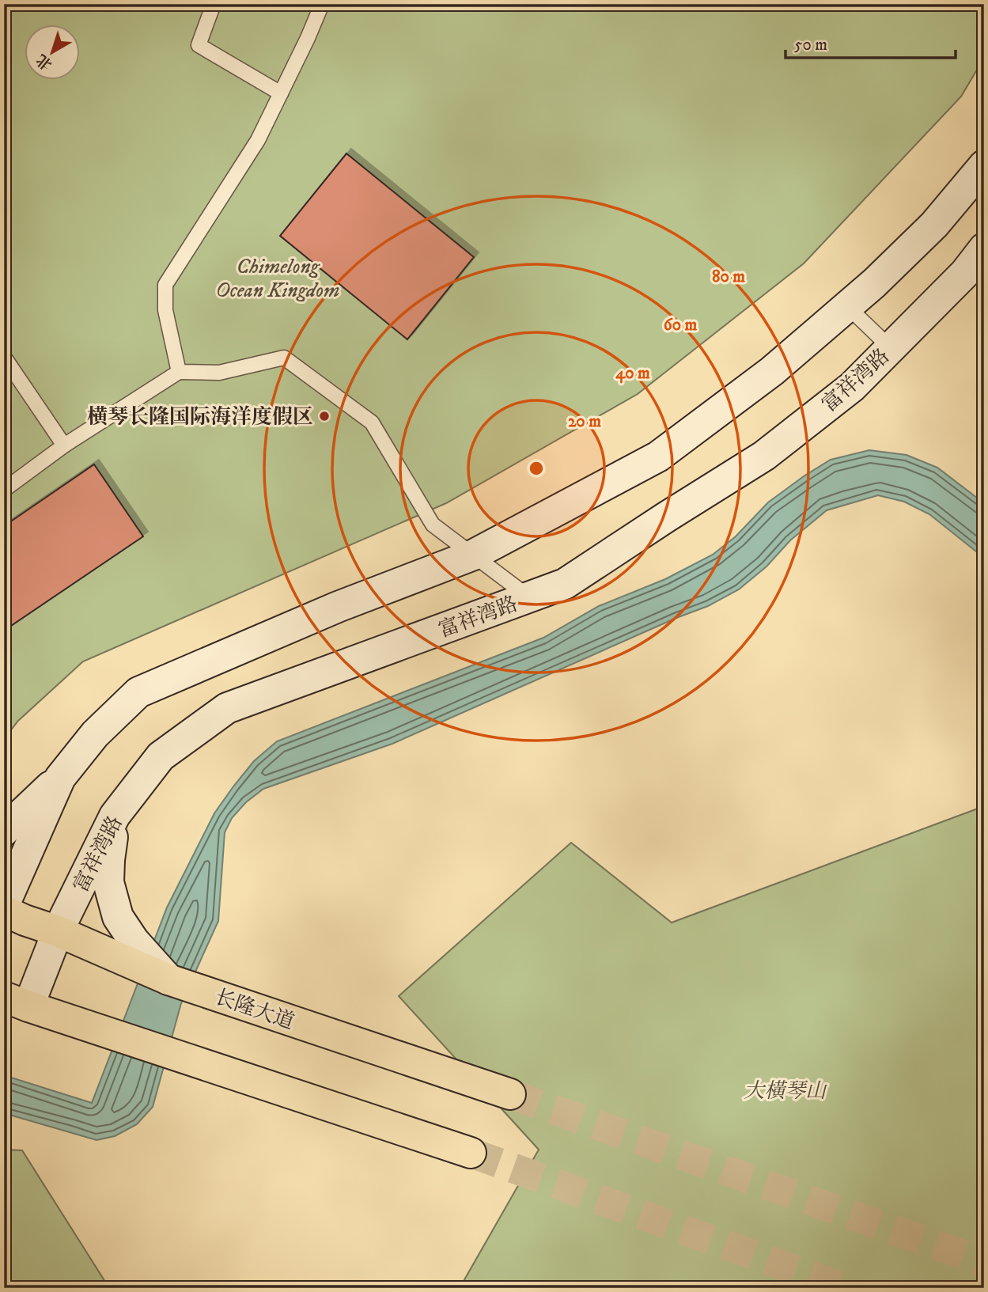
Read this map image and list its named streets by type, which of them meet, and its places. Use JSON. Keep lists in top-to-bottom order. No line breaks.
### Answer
{"streets":{"main road":["富祥湾路","长隆大道"]},"crossings":[["富祥湾路","长隆大道"]],"parks":["Chimelong Ocean Kingdom","大橫琴山"],"places":["横琴长隆国际海洋度假区"],"scale_bar":"50 m","north":"bottom left","rings":["80 m","60 m","40 m","20 m"]}
